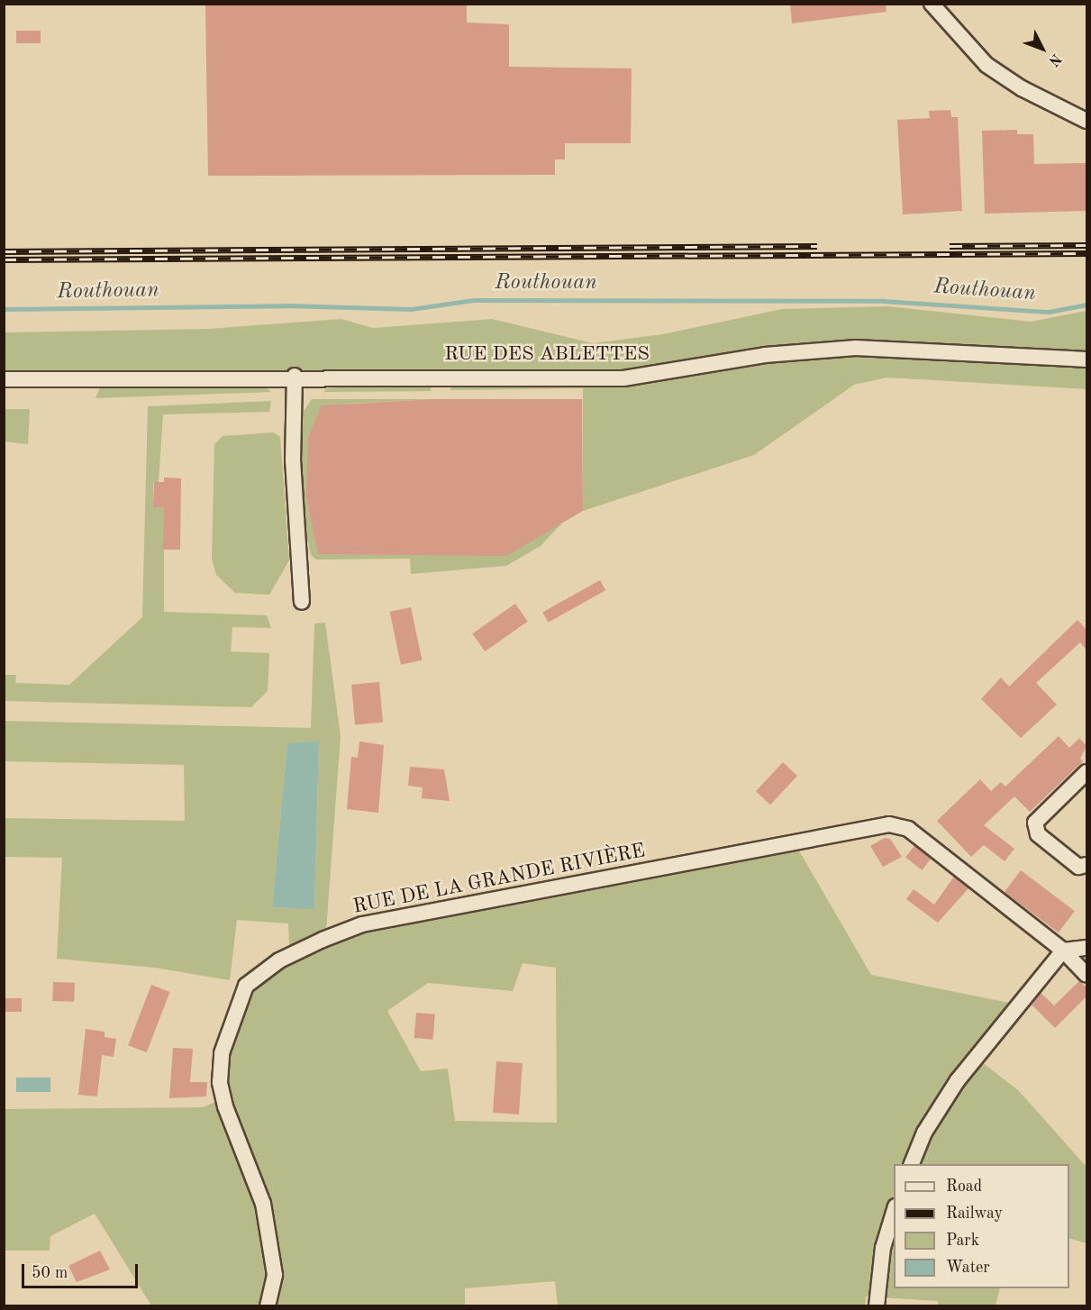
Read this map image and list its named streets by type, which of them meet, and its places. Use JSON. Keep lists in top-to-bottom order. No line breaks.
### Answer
{"streets":{"street":["RUE DES ABLETTES","RUE DE LA GRANDE RIVIÈRE"]},"water":["Routhouan"],"legend":["Road","Railway","Park","Water"],"scale_bar":"50 m","north":"bottom right"}
